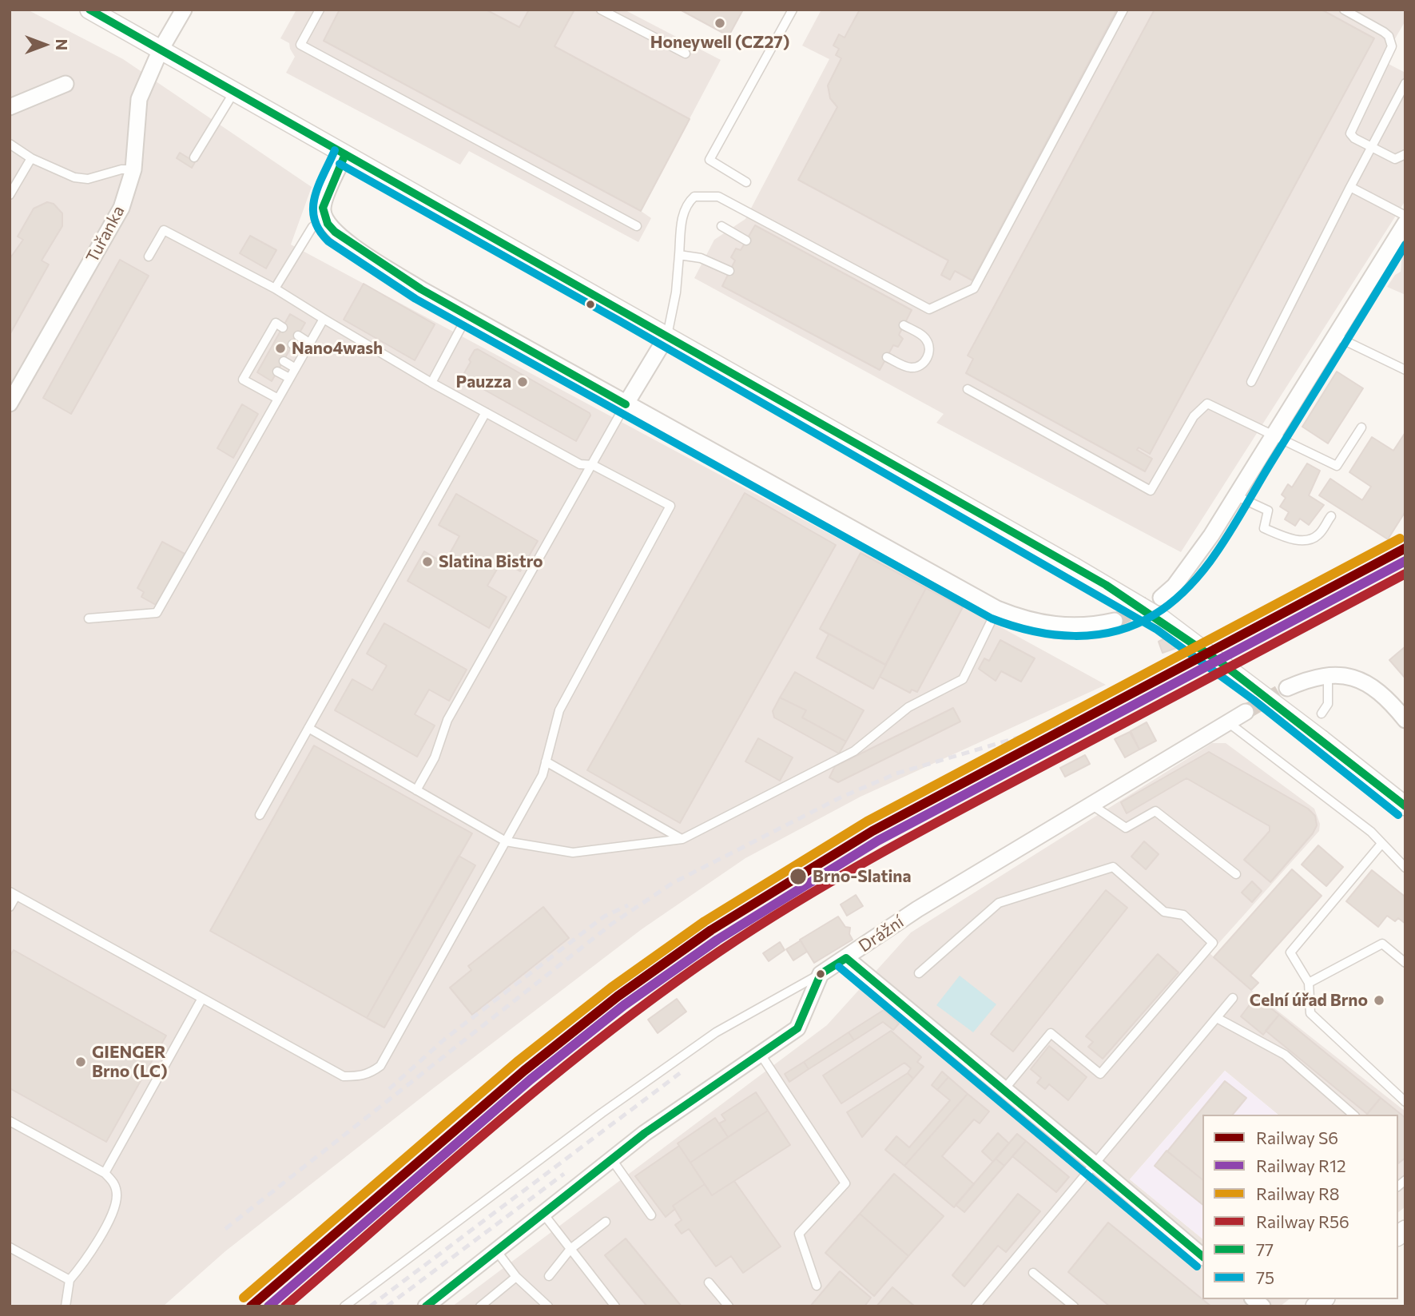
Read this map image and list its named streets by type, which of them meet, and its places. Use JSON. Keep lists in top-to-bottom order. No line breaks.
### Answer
{"streets":{"street":["Tuřanka","Drážní"]},"places":["Honeywell (CZ27)","Nano4wash","Pauzza","Slatina Bistro","Brno-Slatina","Celní úřad Brno","GIENGER Brno (LC)"],"lines":["transit line 77","transit line 75","rail line R8","rail line S6","rail line R12","rail line R56"],"legend":["Railway S6","Railway R12","Railway R8","Railway R56","77","75"],"north":"right"}
